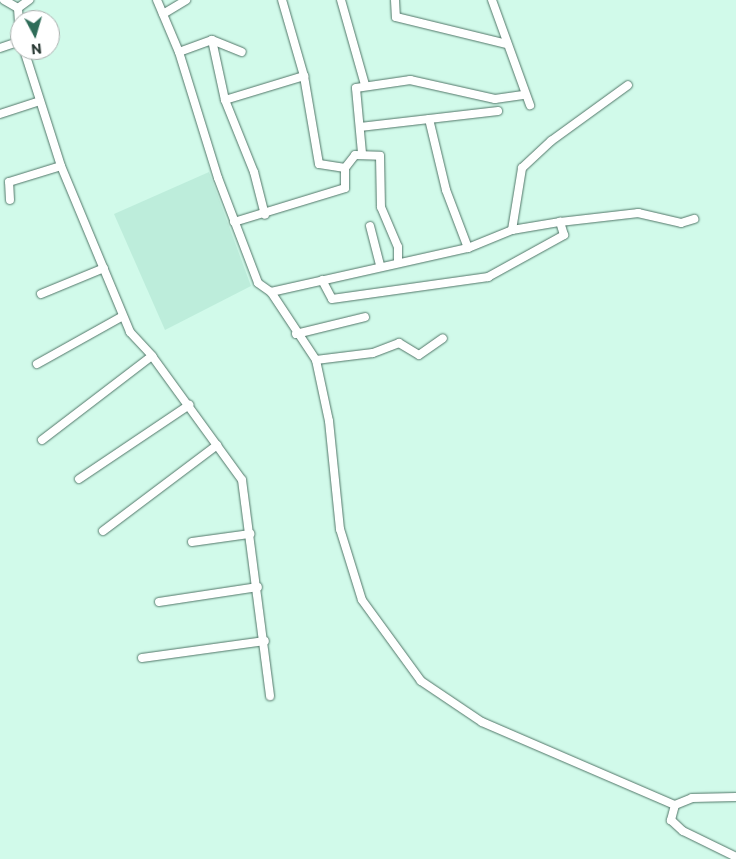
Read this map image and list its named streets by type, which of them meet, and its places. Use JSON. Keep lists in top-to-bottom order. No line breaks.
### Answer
{"north":"bottom"}
